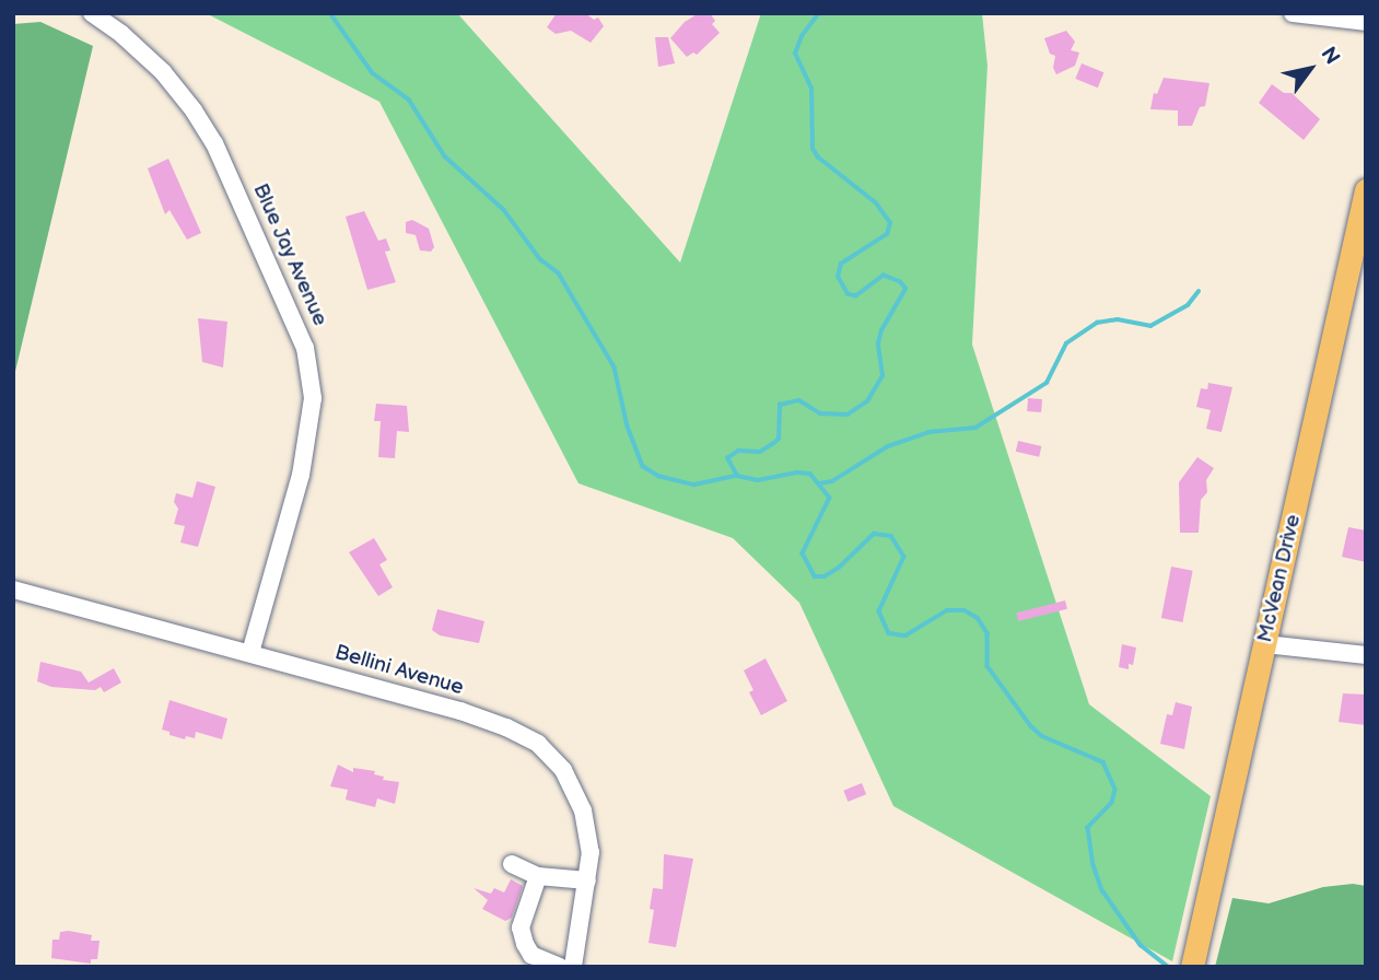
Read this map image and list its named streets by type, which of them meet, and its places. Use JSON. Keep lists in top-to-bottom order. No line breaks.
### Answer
{"streets":{"main road":["McVean Drive"],"street":["Blue Jay Avenue","Bellini Avenue"]},"crossings":[["Blue Jay Avenue","Bellini Avenue"]],"north":"top right"}
